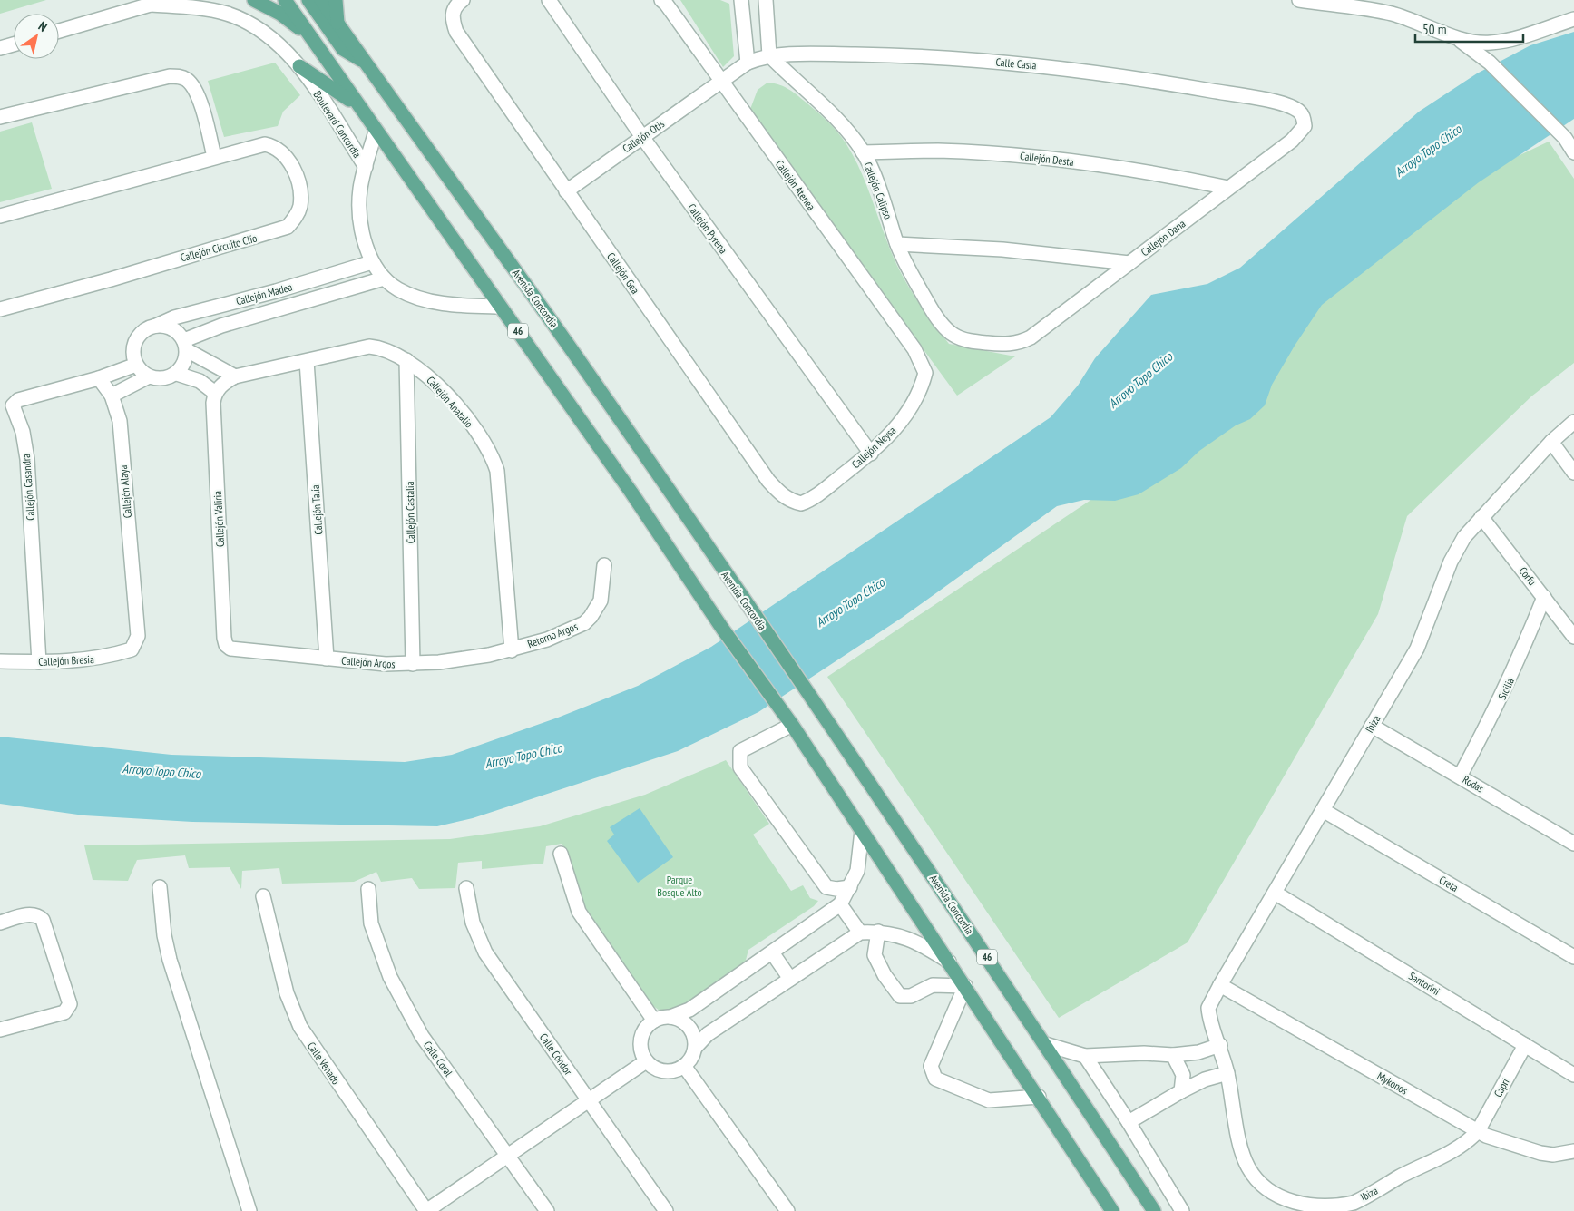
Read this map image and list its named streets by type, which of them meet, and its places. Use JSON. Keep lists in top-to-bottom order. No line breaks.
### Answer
{"streets":{"main road":["Avenida Concordia","46"],"street":["Calle Casia","Boulevard Concordia","Callejón Otis","Callejón Desta","Callejón Atenea","Callejón Calipso","Callejón Pyrena","Callejón Dana","Callejón Circuito Clío","Callejón Gea","Callejón Madea","Callejón Anatalio","Callejón Neysa","Callejón Casandra","Callejón Alaya","Callejón Talía","Callejón Castalia","Callejón Valiria","Corfu","Retorno Argos","Callejón Bresia","Callejón Argos","Sicilia","Ibiza","Rodas","Creta","Santorini","Calle Cóndor","Calle Coral","Calle Venado","Mykonos","Capri"]},"crossings":[["Calle Casia","Callejón Otis"],["Calle Casia","Callejón Atenea"],["Calle Casia","Callejón Calipso"],["Calle Casia","Callejón Dana"],["Boulevard Concordia","Callejón Madea"],["Boulevard Concordia","46"],["Callejón Otis","Callejón Atenea"],["Callejón Otis","Callejón Pyrena"],["Callejón Otis","Callejón Gea"],["Callejón Desta","Callejón Calipso"],["Callejón Desta","Callejón Dana"],["Callejón Atenea","Callejón Neysa"],["Callejón Calipso","Callejón Dana"],["Callejón Pyrena","Callejón Neysa"],["Callejón Gea","Callejón Neysa"],["Callejón Anatalio","Callejón Talía"],["Callejón Anatalio","Callejón Castalia"],["Callejón Anatalio","Callejón Valiria"],["Callejón Anatalio","Retorno Argos"],["Callejón Anatalio","Callejón Argos"],["Callejón Casandra","Callejón Alaya"],["Callejón Casandra","Callejón Bresia"],["Callejón Alaya","Callejón Bresia"],["Callejón Talía","Callejón Argos"],["Callejón Castalia","Callejón Argos"],["Callejón Valiria","Callejón Argos"],["Corfu","Sicilia"],["Corfu","Ibiza"],["Retorno Argos","Callejón Argos"],["Sicilia","Rodas"],["Ibiza","Rodas"],["Ibiza","Creta"],["Ibiza","Santorini"],["Ibiza","Mykonos"],["Ibiza","Capri"],["Santorini","Capri"],["Mykonos","Capri"]],"water":["Arroyo Topo Chico"],"parks":["Parque Bosque Alto"],"scale_bar":"50 m","north":"top right"}
